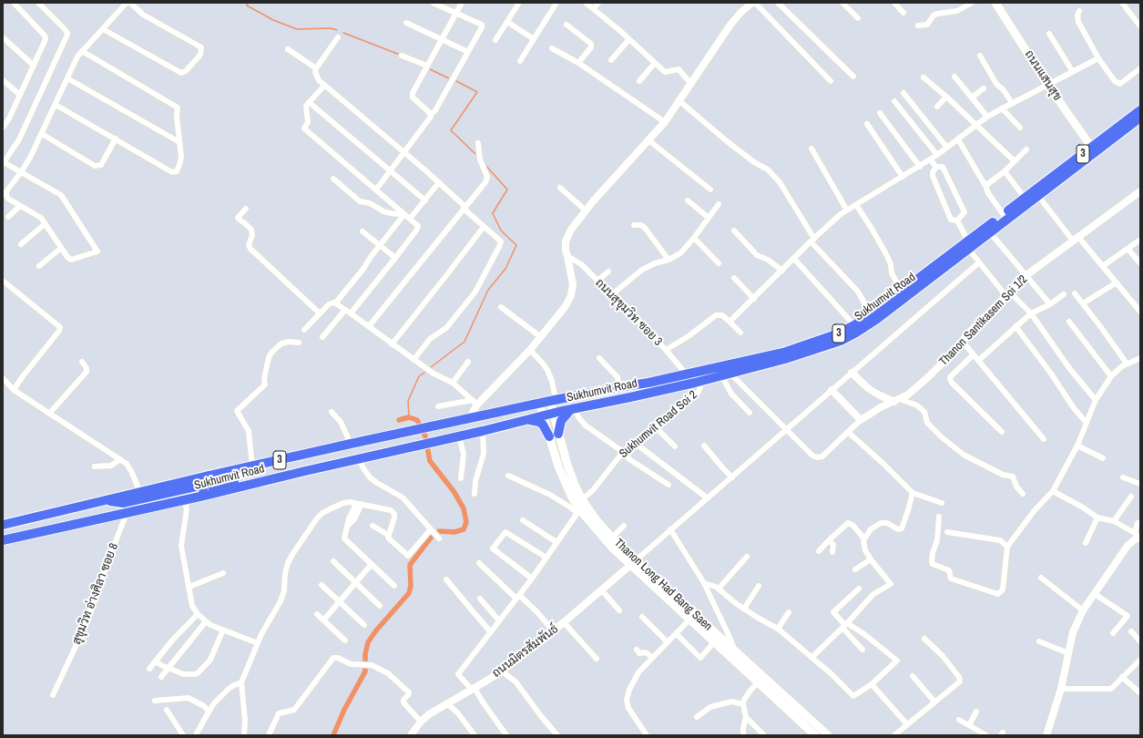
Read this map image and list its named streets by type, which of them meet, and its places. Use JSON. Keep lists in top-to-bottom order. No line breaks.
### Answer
{"streets":{"main road":["ถนนแสนสุข","3","Sukhumvit Road","Thanon Long Had Bang Saen"],"street":["ถนนสุขุมวิท ซอย 3","Thanon Santikasem Soi 1/2","Sukhumvit Road Soi 2","สุขุมวิท อ่างศิลา ซอย 8","ถนนมิตรสัมพันธ์"]},"crossings":[["ถนนแสนสุข","Sukhumvit Road"],["Sukhumvit Road","ถนนสุขุมวิท ซอย 3"],["Sukhumvit Road","Sukhumvit Road Soi 2"],["Sukhumvit Road","Thanon Long Had Bang Saen"],["Sukhumvit Road","สุขุมวิท อ่างศิลา ซอย 8"],["Sukhumvit Road Soi 2","Thanon Long Had Bang Saen"],["Thanon Long Had Bang Saen","ถนนมิตรสัมพันธ์"]]}
